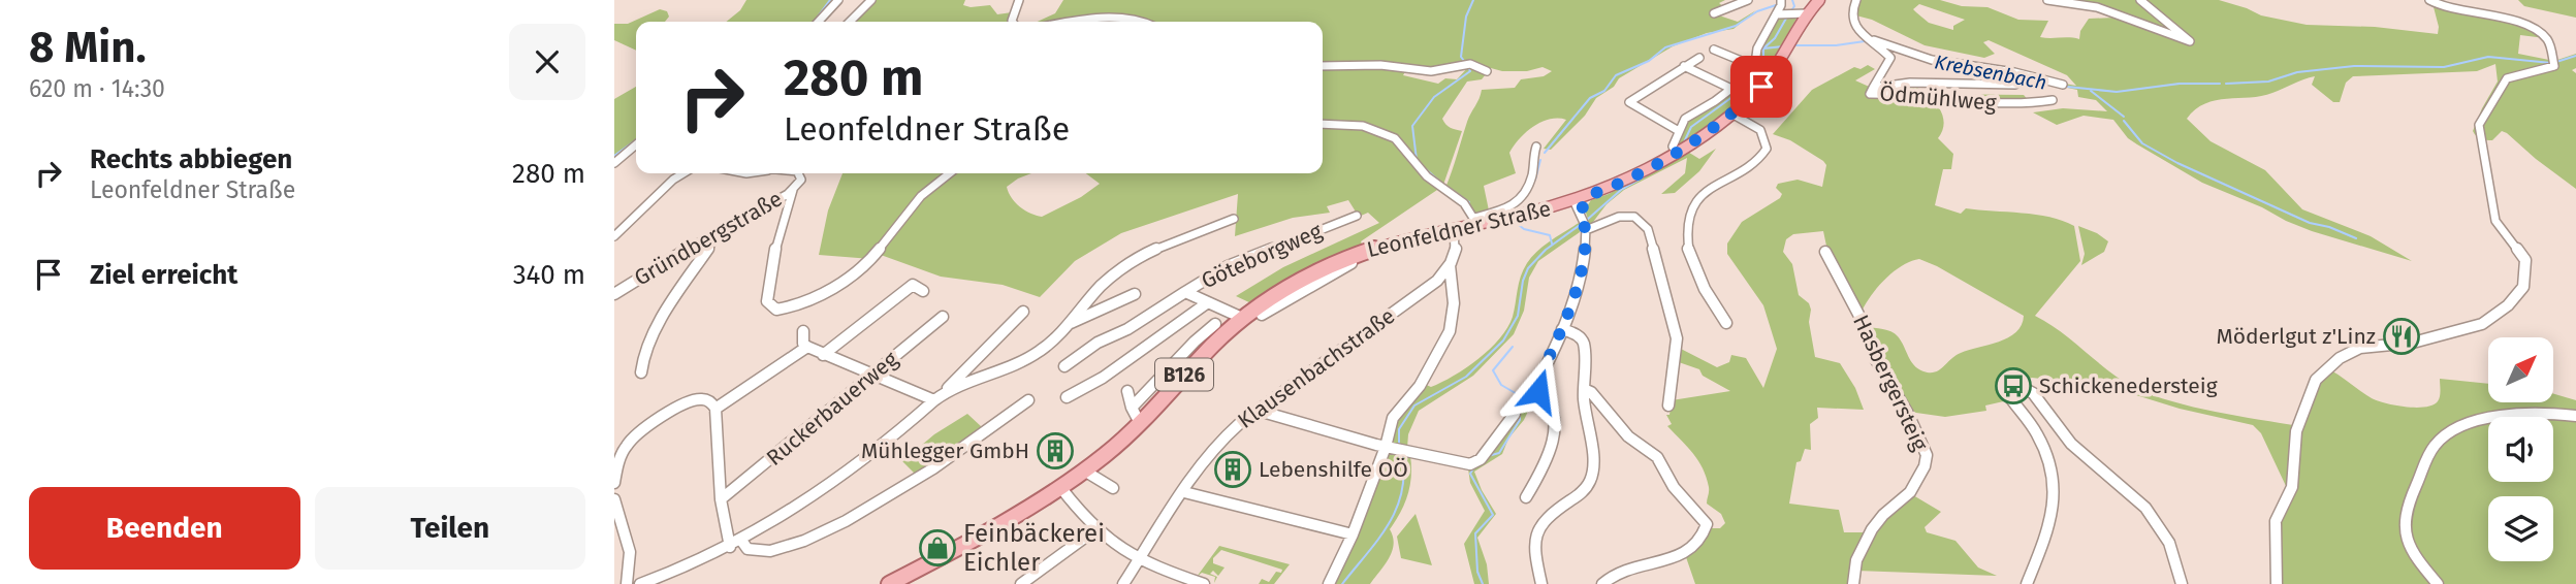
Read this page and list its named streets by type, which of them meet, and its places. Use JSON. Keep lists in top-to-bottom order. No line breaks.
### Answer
{"streets":{"main road":["Leonfeldner Straße","B126"],"street":["Ödmühlweg","Gründbergstraße","Göteborgweg","Klausenbachstraße","Hasbergersteig","Ruckerbauerweg"]},"crossings":[["Leonfeldner Straße","Göteborgweg"]],"water":["Krebsenbach"],"places":{"restaurant":["Möderlgut z'Linz"],"bus stop":["Schickenedersteig"],"building":["Mühlegger GmbH","Lebenshilfe OÖ"],"shop":["Feinbäckerei Eichler"]},"north":"top right","page":{"heading":["8 Min.","620 m · 14:30"],"turn":["280 m","Leonfeldner Straße"],"list":[{"name":"Rechts abbiegen","note":"Leonfeldner Straße","value":"280 m"},{"name":"Ziel erreicht","value":"340 m"}],"buttons":["Beenden","Teilen"]}}
